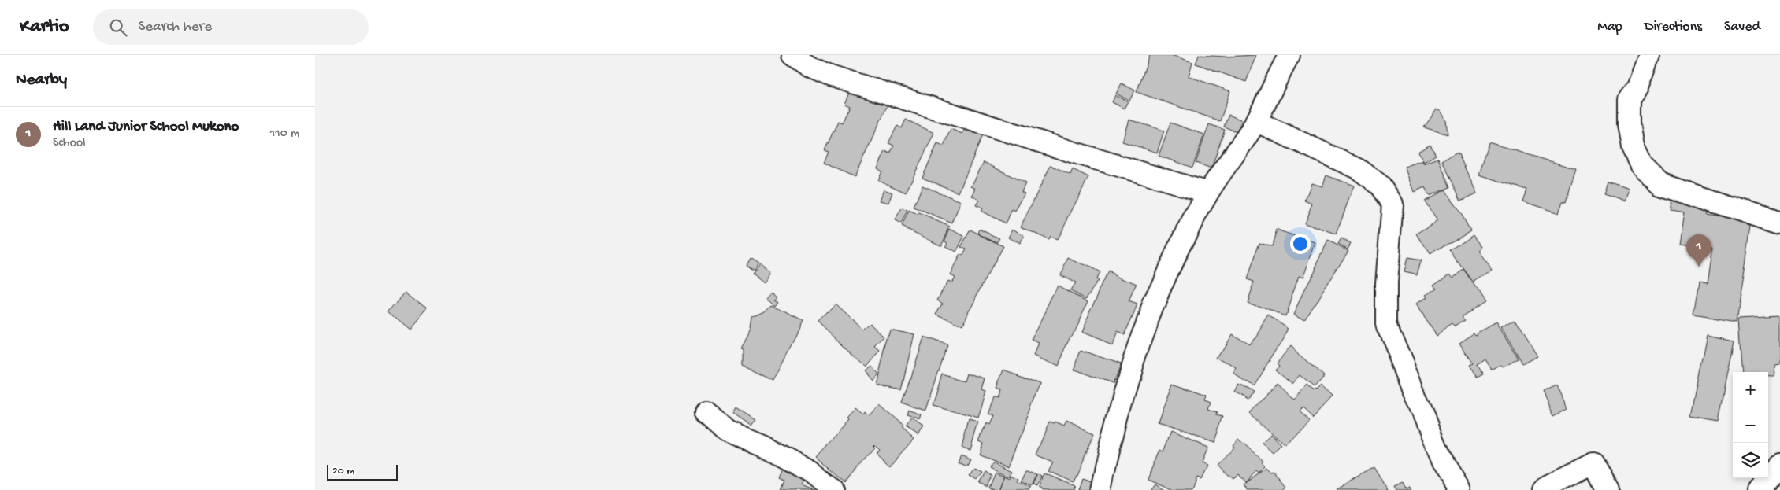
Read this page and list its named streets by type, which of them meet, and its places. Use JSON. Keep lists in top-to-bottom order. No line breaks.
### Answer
{"scale_bar":"20 m","page":{"header":"Kartio","search":"Search here","nav":["Map","Directions","Saved"],"heading":"Nearby","list":[{"mark":"1","name":"Hill Land Junior School Mukono","note":"School","value":"110 m"}],"pins":"1","map_buttons":["+","−"],"scale":"20 m"}}
